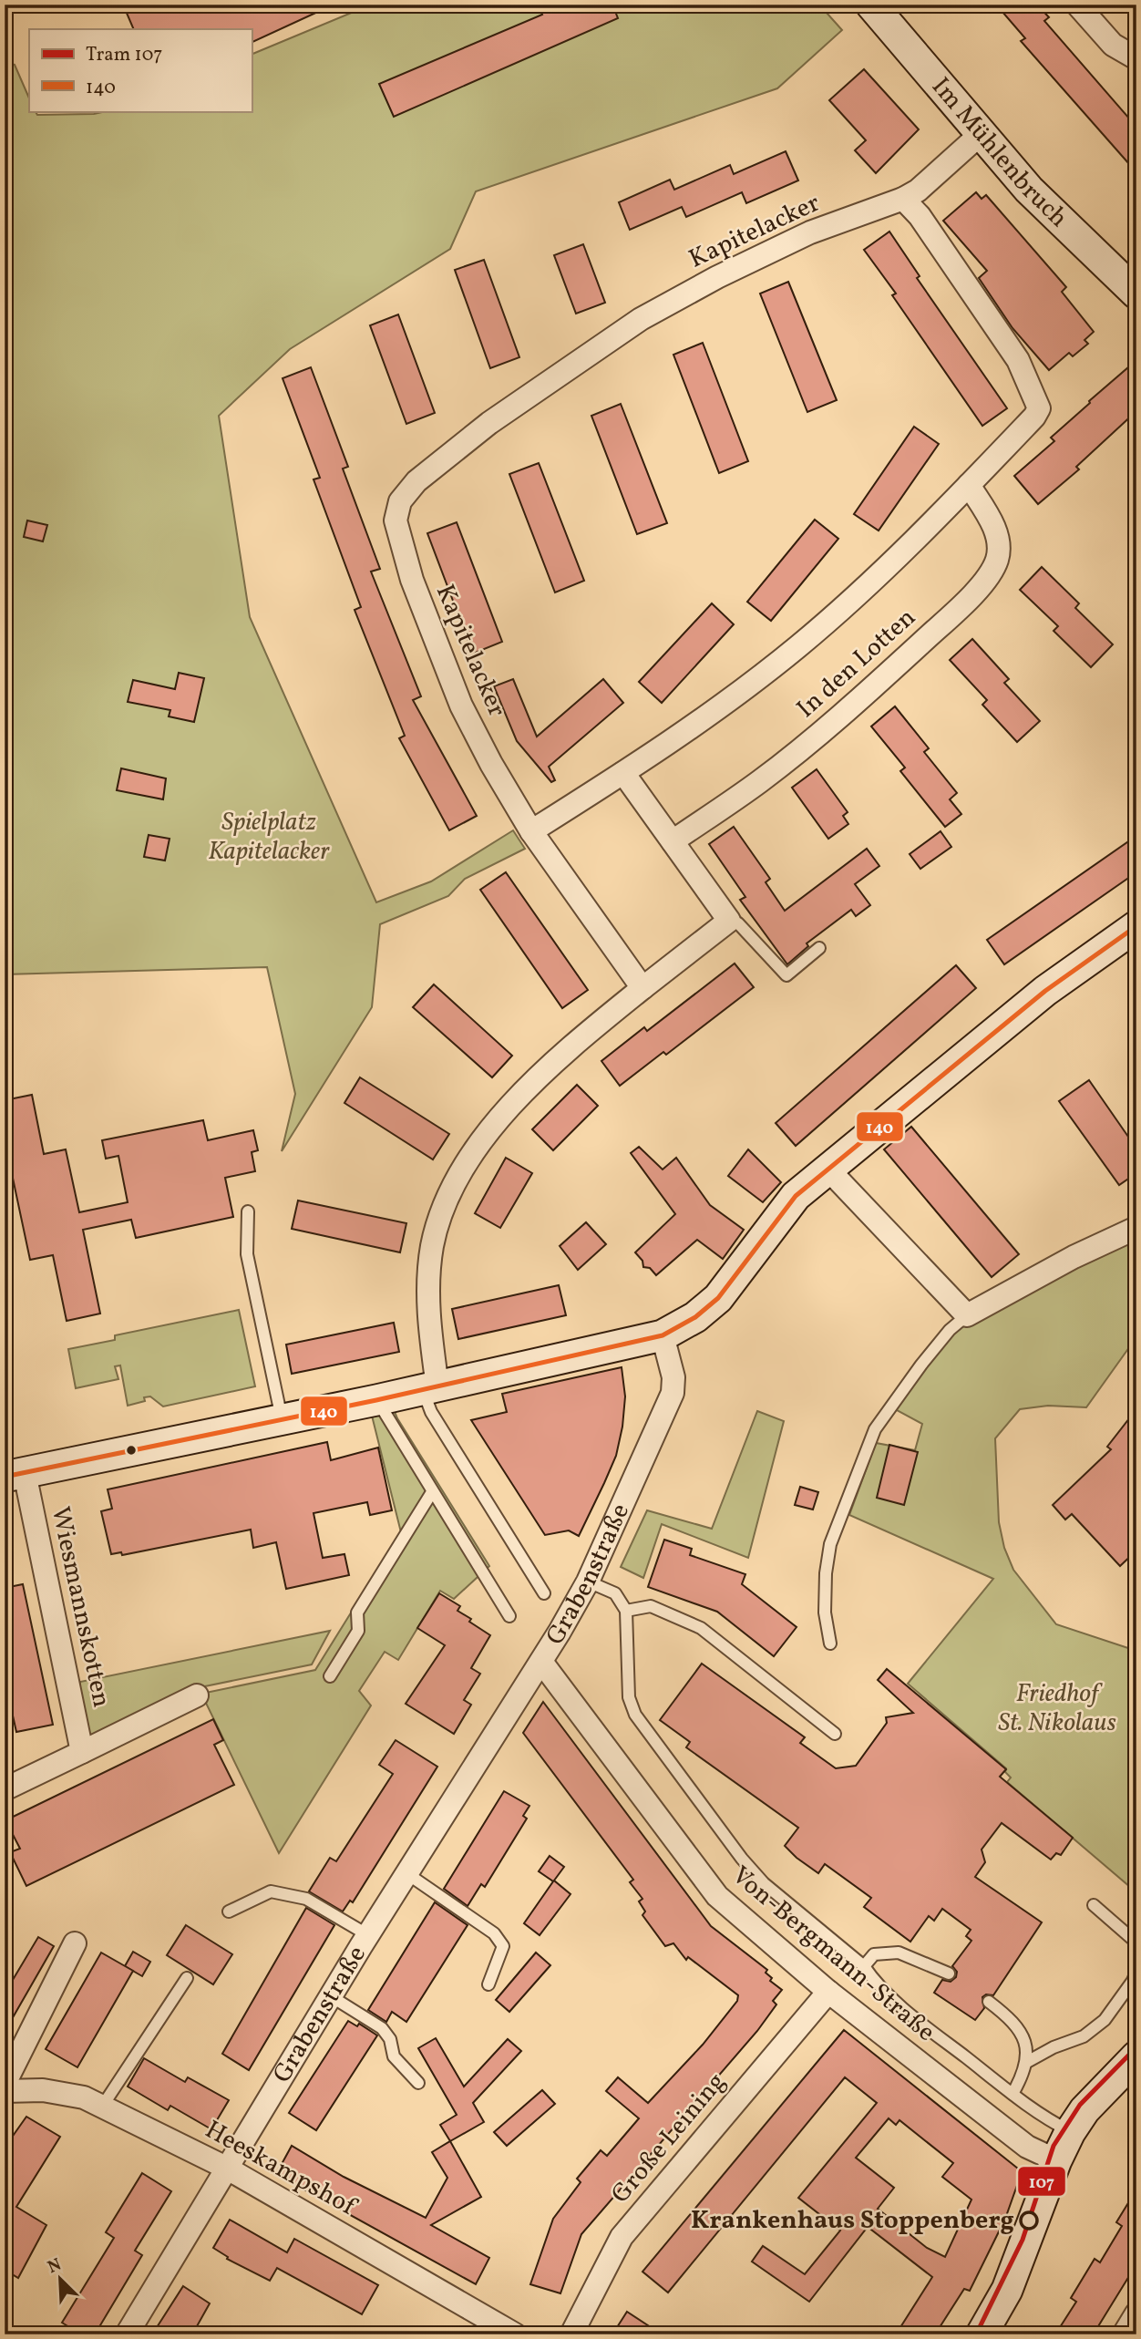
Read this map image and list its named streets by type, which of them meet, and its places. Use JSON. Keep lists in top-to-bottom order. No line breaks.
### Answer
{"streets":{"street":["Im Mühlenbruch","Kapitelacker","In den Lotten","Grabenstraße","Wiesmannskotten","Von-Bergmann-Straße","Große Leining","Heeskampshof"]},"crossings":[["Im Mühlenbruch","Kapitelacker"],["Kapitelacker","In den Lotten"],["Grabenstraße","Von-Bergmann-Straße"],["Grabenstraße","Heeskampshof"],["Von-Bergmann-Straße","Große Leining"]],"parks":["Spielplatz Kapitelacker","Friedhof St. Nikolaus"],"places":["Krankenhaus Stoppenberg"],"lines":["transit line 140","tram line 107"],"legend":["Tram 107","140"],"north":"top left"}
